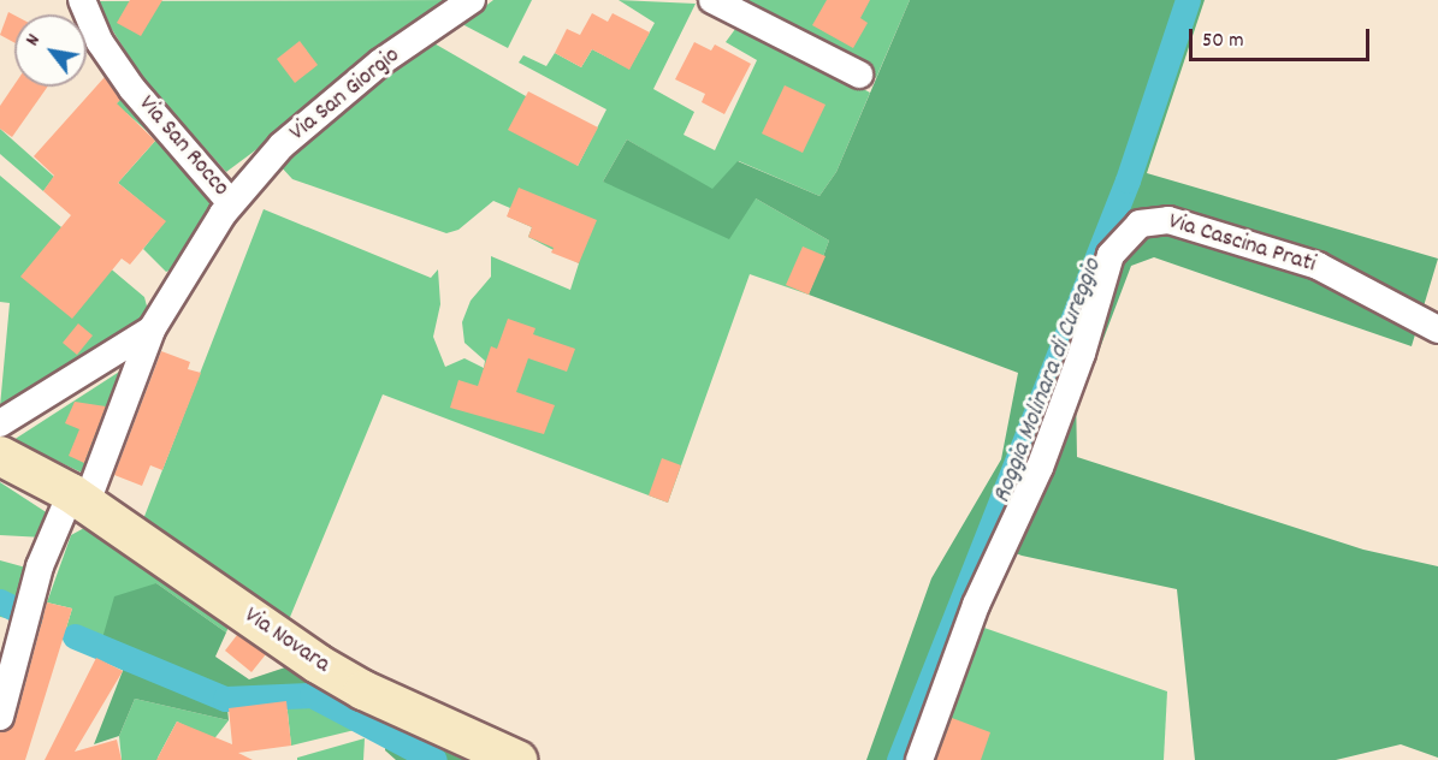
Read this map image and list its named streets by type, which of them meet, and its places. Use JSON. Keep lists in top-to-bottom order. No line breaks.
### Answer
{"streets":{"main road":["Via Novara"],"street":["Via San Giorgio","Via San Rocco","Via Cascina Prati"]},"crossings":[["Via San Giorgio","Via San Rocco"],["Via San Rocco","Via Novara"]],"water":["Roggia Molinara di Cureggio"],"scale_bar":"50 m","north":"top left"}
